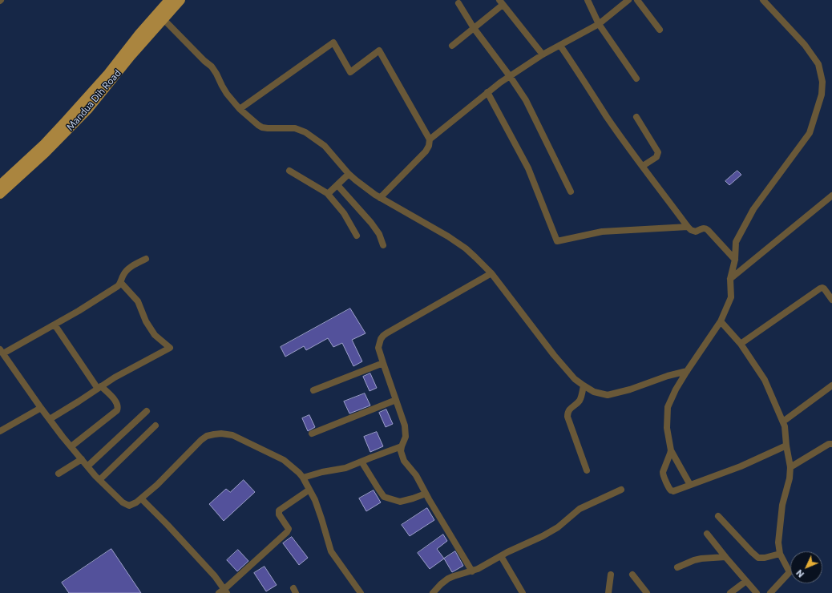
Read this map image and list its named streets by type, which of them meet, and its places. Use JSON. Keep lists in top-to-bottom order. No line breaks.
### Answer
{"streets":{"main road":["Mandua Dih Road"]},"north":"bottom left"}
